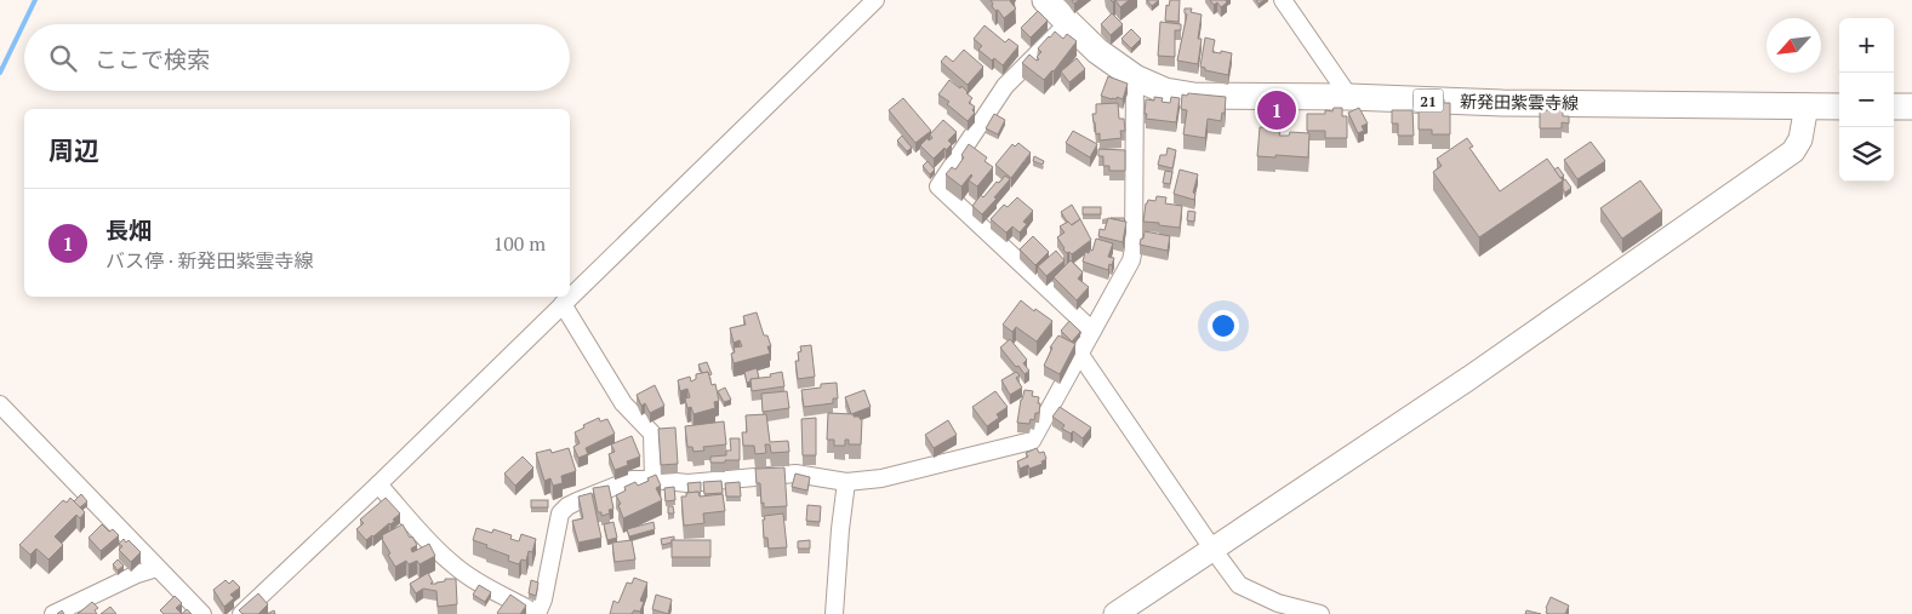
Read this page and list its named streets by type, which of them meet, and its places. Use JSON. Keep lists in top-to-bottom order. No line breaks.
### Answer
{"streets":{"main road":["21","新発田紫雲寺線"]},"north":"bottom left","page":{"map_buttons":["+","−"],"search":"ここで検索","pins":"1","heading":"周辺","list":[{"mark":"1","name":"長畑","note":"バス停 · 新発田紫雲寺線","value":"100 m"}]}}
